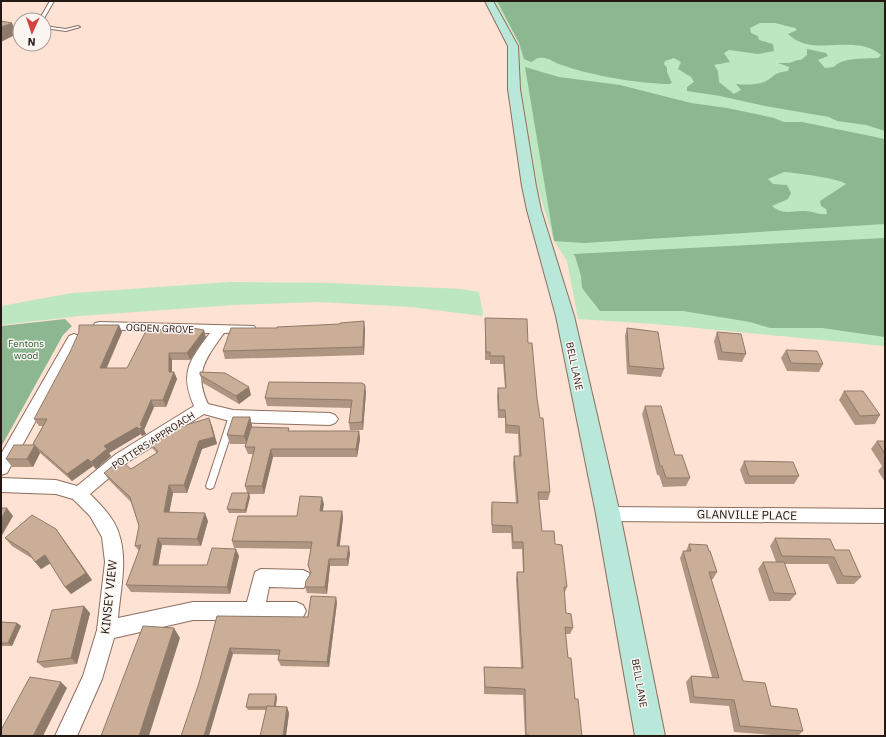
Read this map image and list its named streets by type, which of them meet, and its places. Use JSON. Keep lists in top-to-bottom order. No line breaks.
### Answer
{"streets":{"street":["OGDEN GROVE","BELL LANE","POTTERS APPROACH","GLANVILLE PLACE","KINSEY VIEW"]},"crossings":[["BELL LANE","GLANVILLE PLACE"],["POTTERS APPROACH","KINSEY VIEW"]],"parks":["Fentons wood"],"north":"bottom"}
